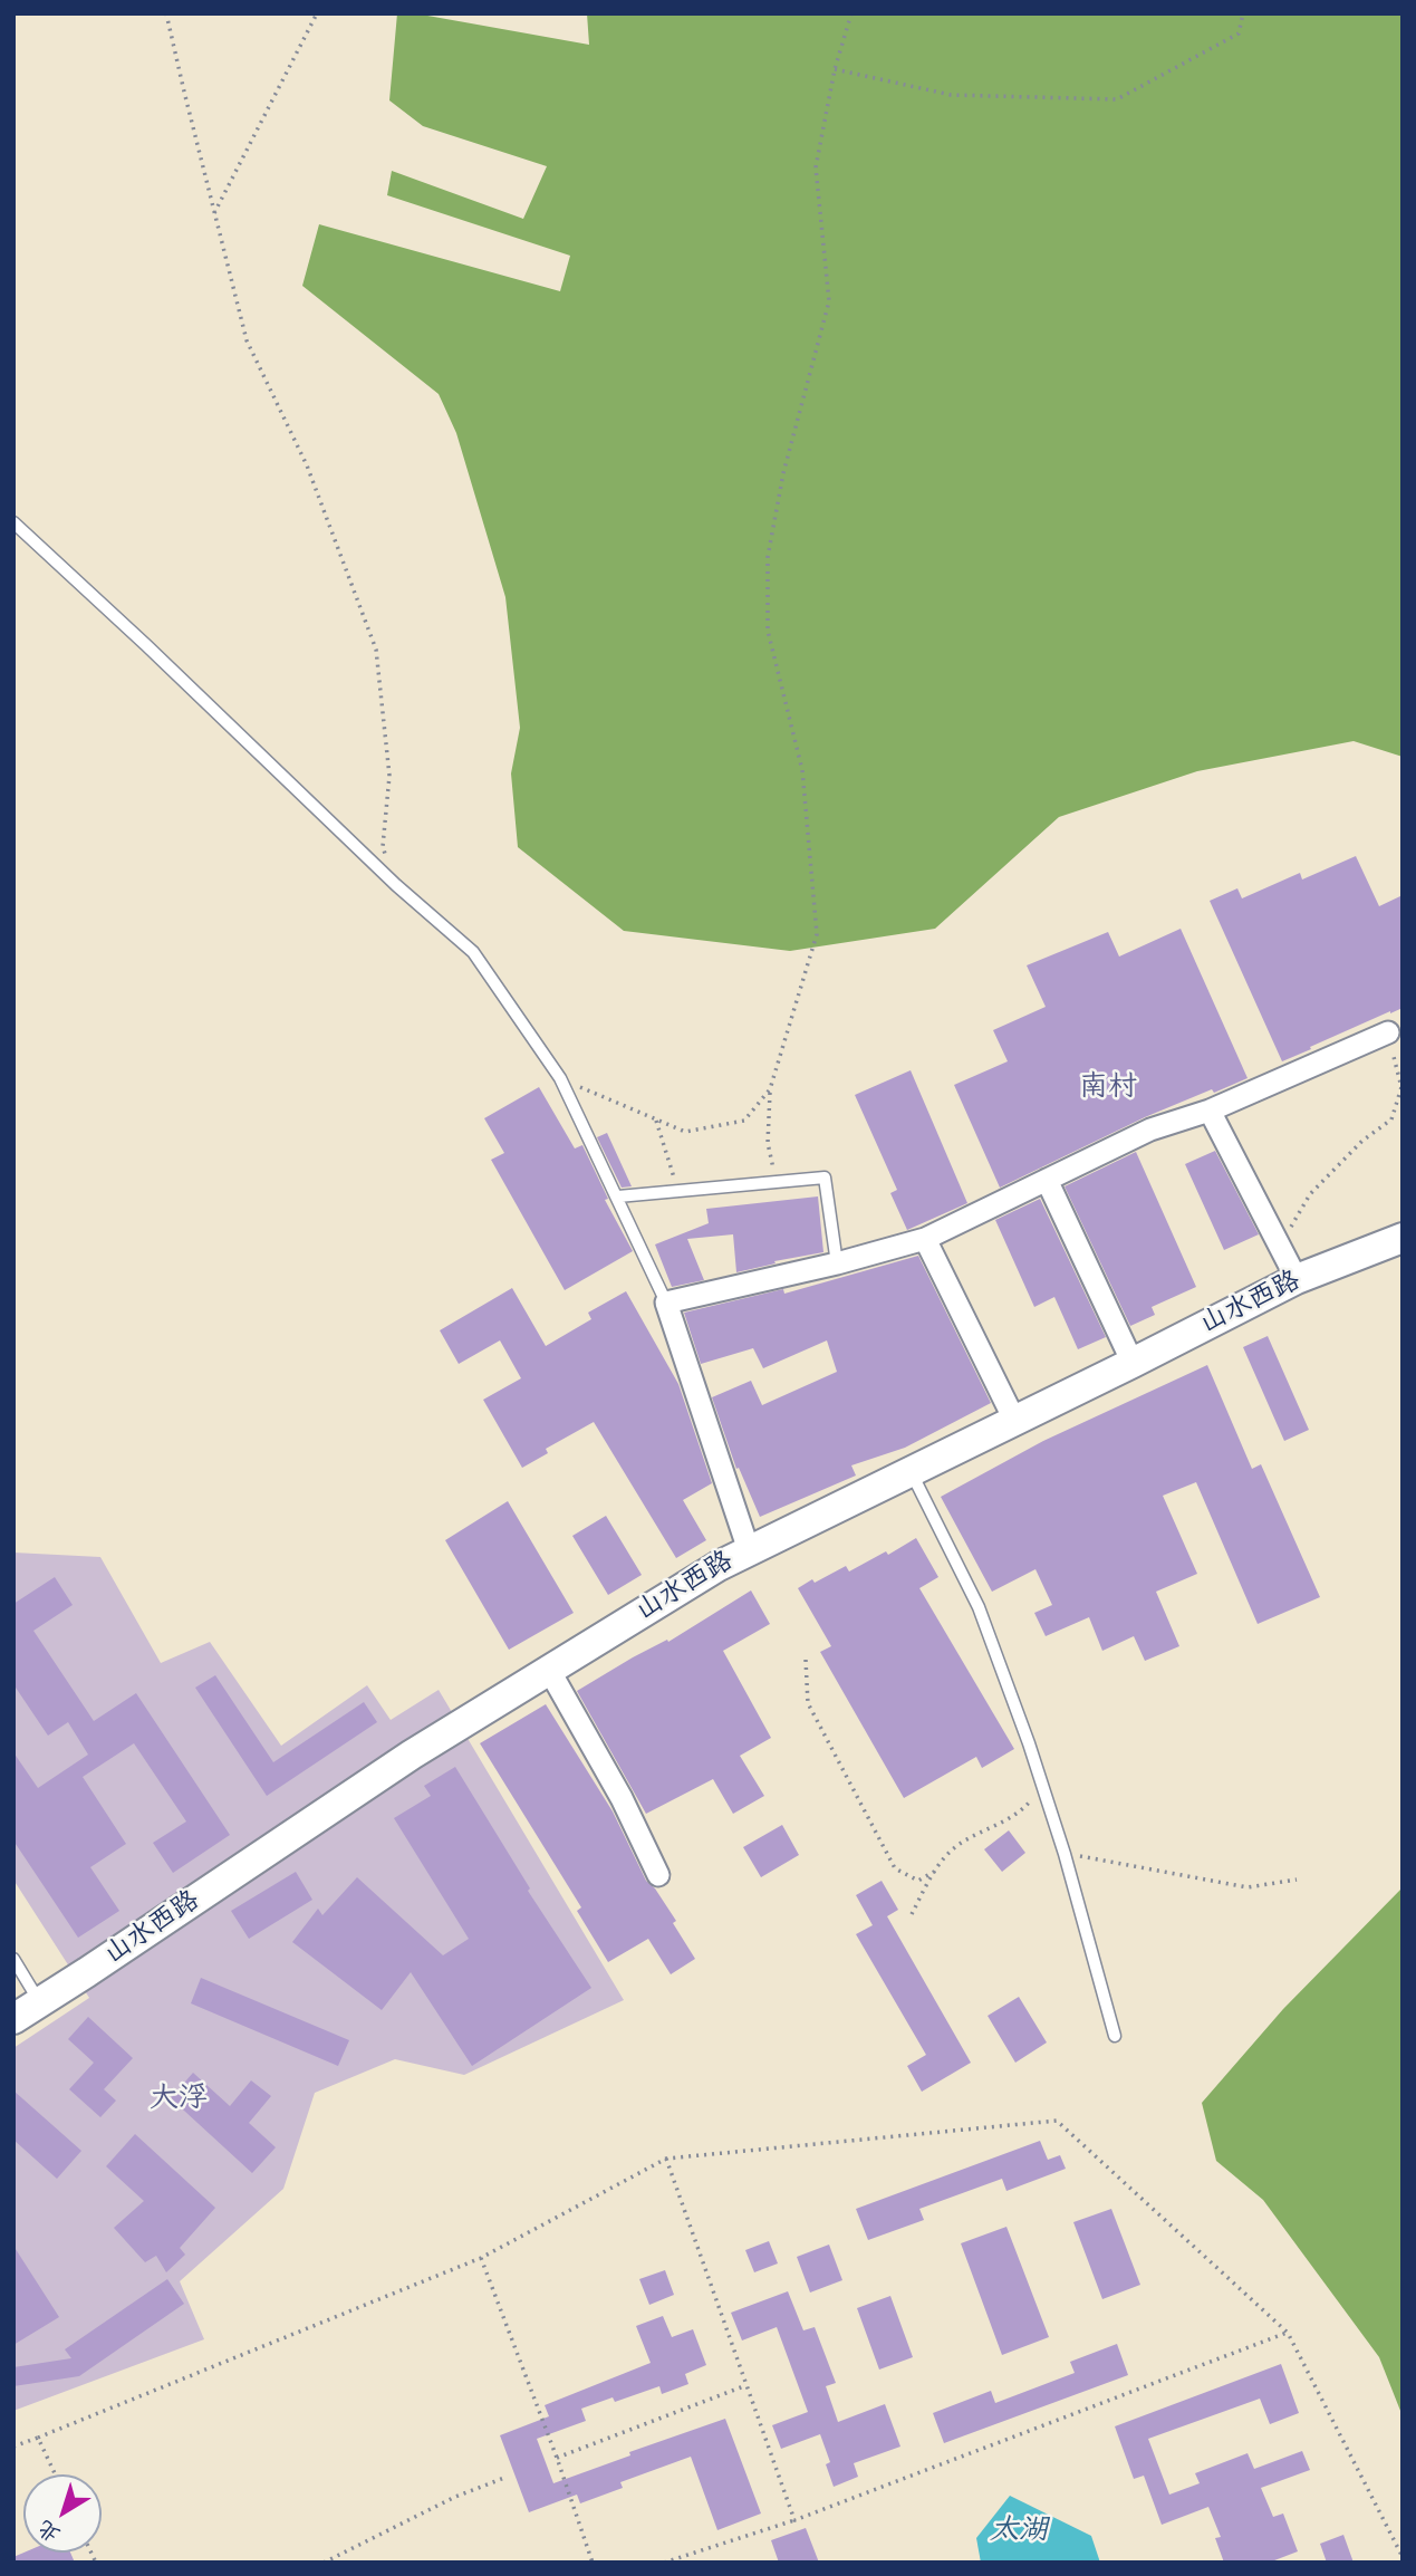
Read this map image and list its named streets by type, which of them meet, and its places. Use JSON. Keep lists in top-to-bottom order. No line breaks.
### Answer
{"streets":{"street":["山水西路"]},"districts":["南村","大浮"],"water":["太湖"],"north":"bottom left"}
